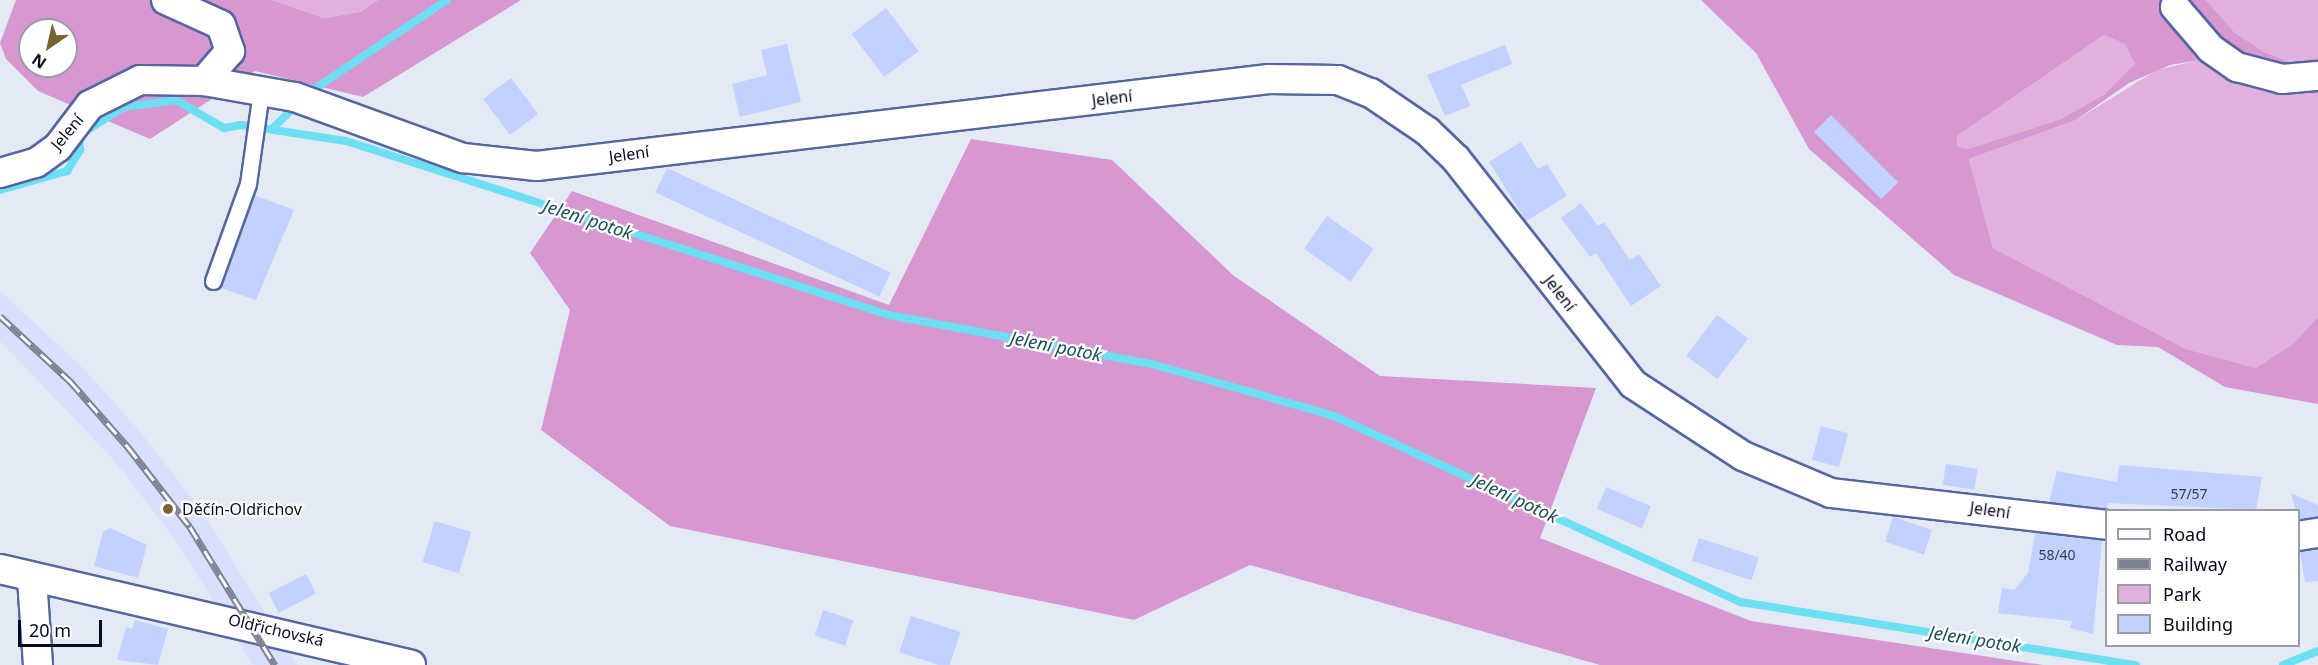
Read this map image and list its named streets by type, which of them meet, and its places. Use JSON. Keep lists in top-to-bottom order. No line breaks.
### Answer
{"streets":{"street":["Jelení","Oldřichovská"]},"water":["Jelení potok"],"places":["Děčín-Oldřichov"],"house_numbers":["57/57","58/40"],"legend":["Road","Railway","Park","Building"],"scale_bar":"20 m","north":"bottom left"}
